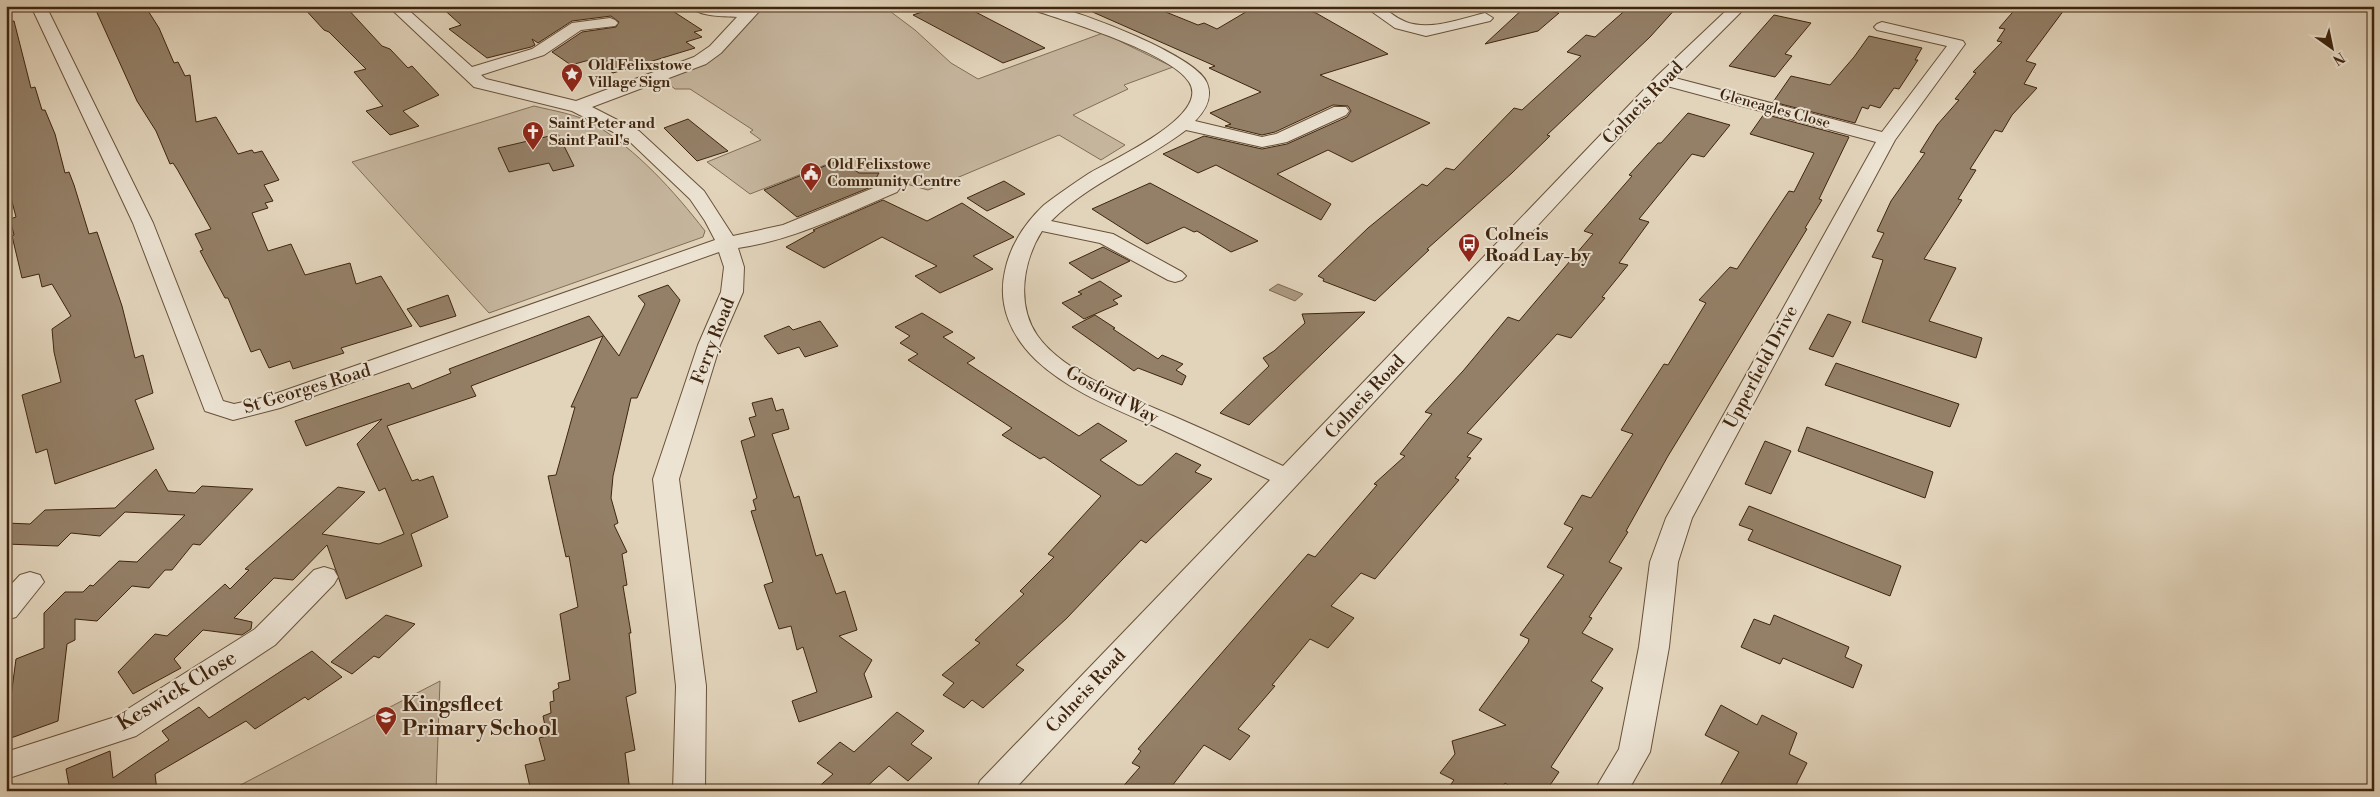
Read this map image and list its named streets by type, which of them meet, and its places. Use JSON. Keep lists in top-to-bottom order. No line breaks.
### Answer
{"streets":{"street":["Colneis Road","Gleneagles Close","Ferry Road","Upperfield Drive","St Georges Road","Gosford Way","Keswick Close"]},"crossings":[["Colneis Road","Gleneagles Close"],["Colneis Road","Gosford Way"],["Gleneagles Close","Upperfield Drive"],["Ferry Road","St Georges Road"]],"places":{"place":["Old Felixstowe Village Sign"],"church":["Saint Peter and Saint Paul's"],"public building":["Old Felixstowe Community Centre"],"bus stop":["Colneis Road Lay-by"],"school or university":["Kingsfleet Primary School"]},"north":"bottom right"}
